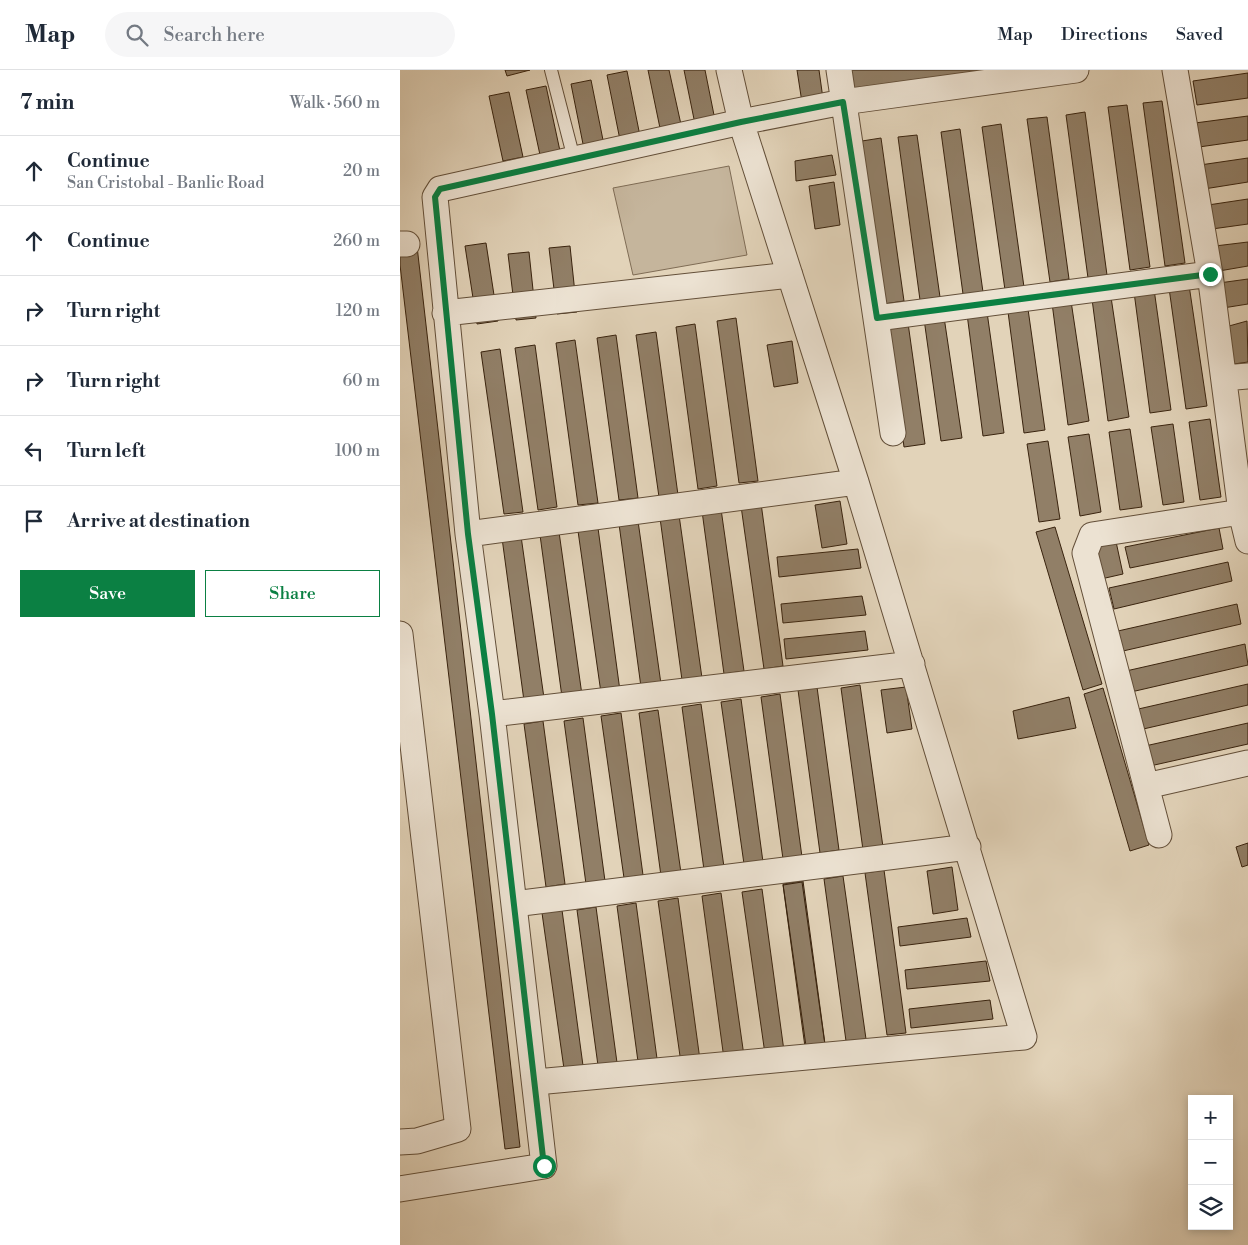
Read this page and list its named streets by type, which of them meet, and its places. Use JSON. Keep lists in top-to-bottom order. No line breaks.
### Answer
{"page":{"header":"Map","search":"Search here","nav":["Map","Directions","Saved"],"heading":["7 min","Walk · 560 m"],"list":[["Continue","San Cristobal - Banlic Road","20 m"],["Continue","260 m"],["Turn right","120 m"],["Turn right","60 m"],["Turn left","100 m"],"Arrive at destination"],"buttons":["Save","Share"],"map_buttons":["+","−"]}}
